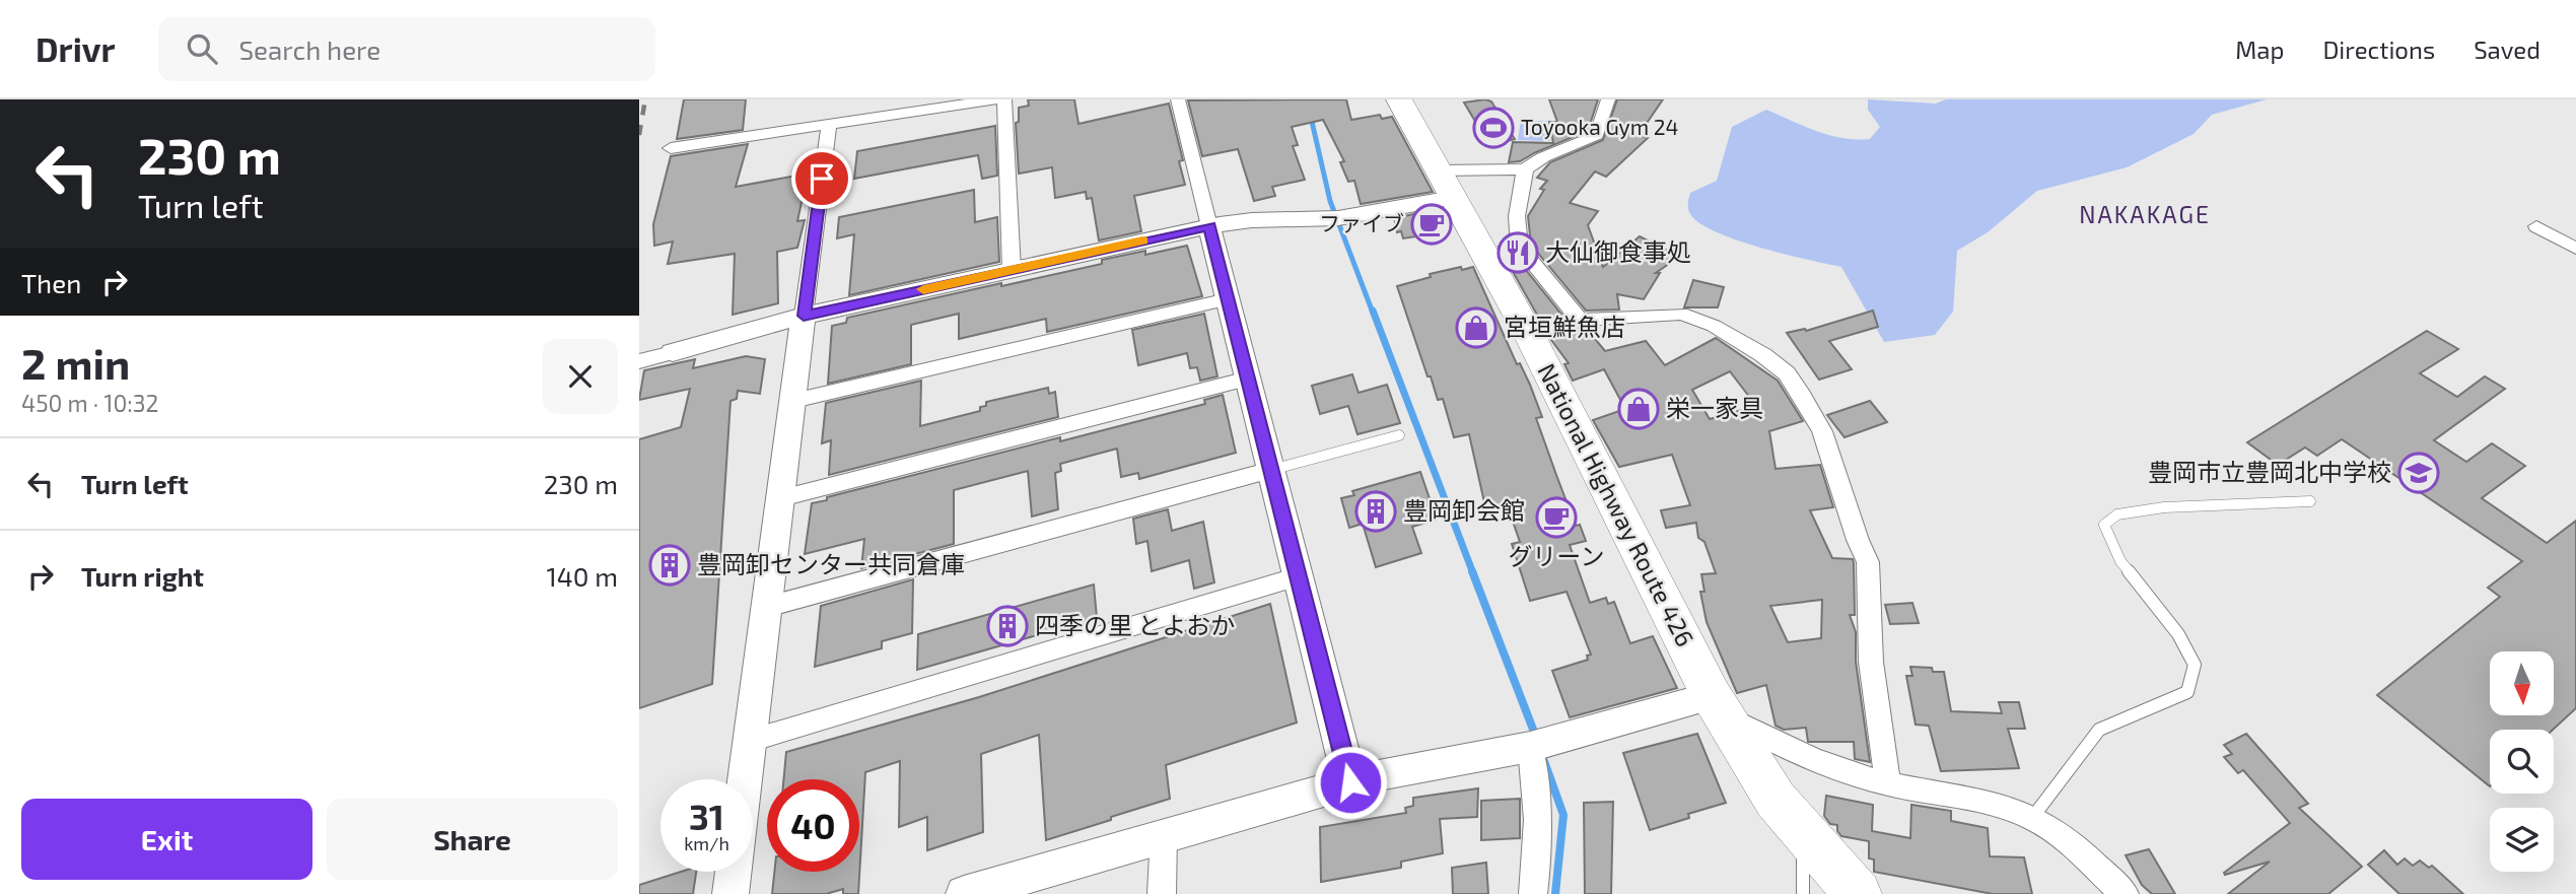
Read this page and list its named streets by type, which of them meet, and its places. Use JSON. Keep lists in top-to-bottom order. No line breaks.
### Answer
{"streets":{"highway":["National Highway Route 426"]},"districts":["NAKAKAGE"],"places":{"sports":["Toyooka Gym 24"],"cafe":["ファイブ","グリーン"],"restaurant":["大仙御食事処"],"shop":["宮垣鮮魚店","栄一家具"],"school or university":["豊岡市立豊岡北中学校"],"building":["豊岡卸会館","豊岡卸センター共同倉庫","四季の里 とよおか"]},"north":"bottom","page":{"header":"Drivr","search":"Search here","nav":["Map","Directions","Saved"],"turn":["230 m","Turn left"],"then":"Then","heading":["2 min","450 m · 10:32"],"list":[{"name":"Turn left","value":"230 m"},{"name":"Turn right","value":"140 m"}],"speed":"31 km/h","limit":"40","buttons":["Exit","Share"]}}
